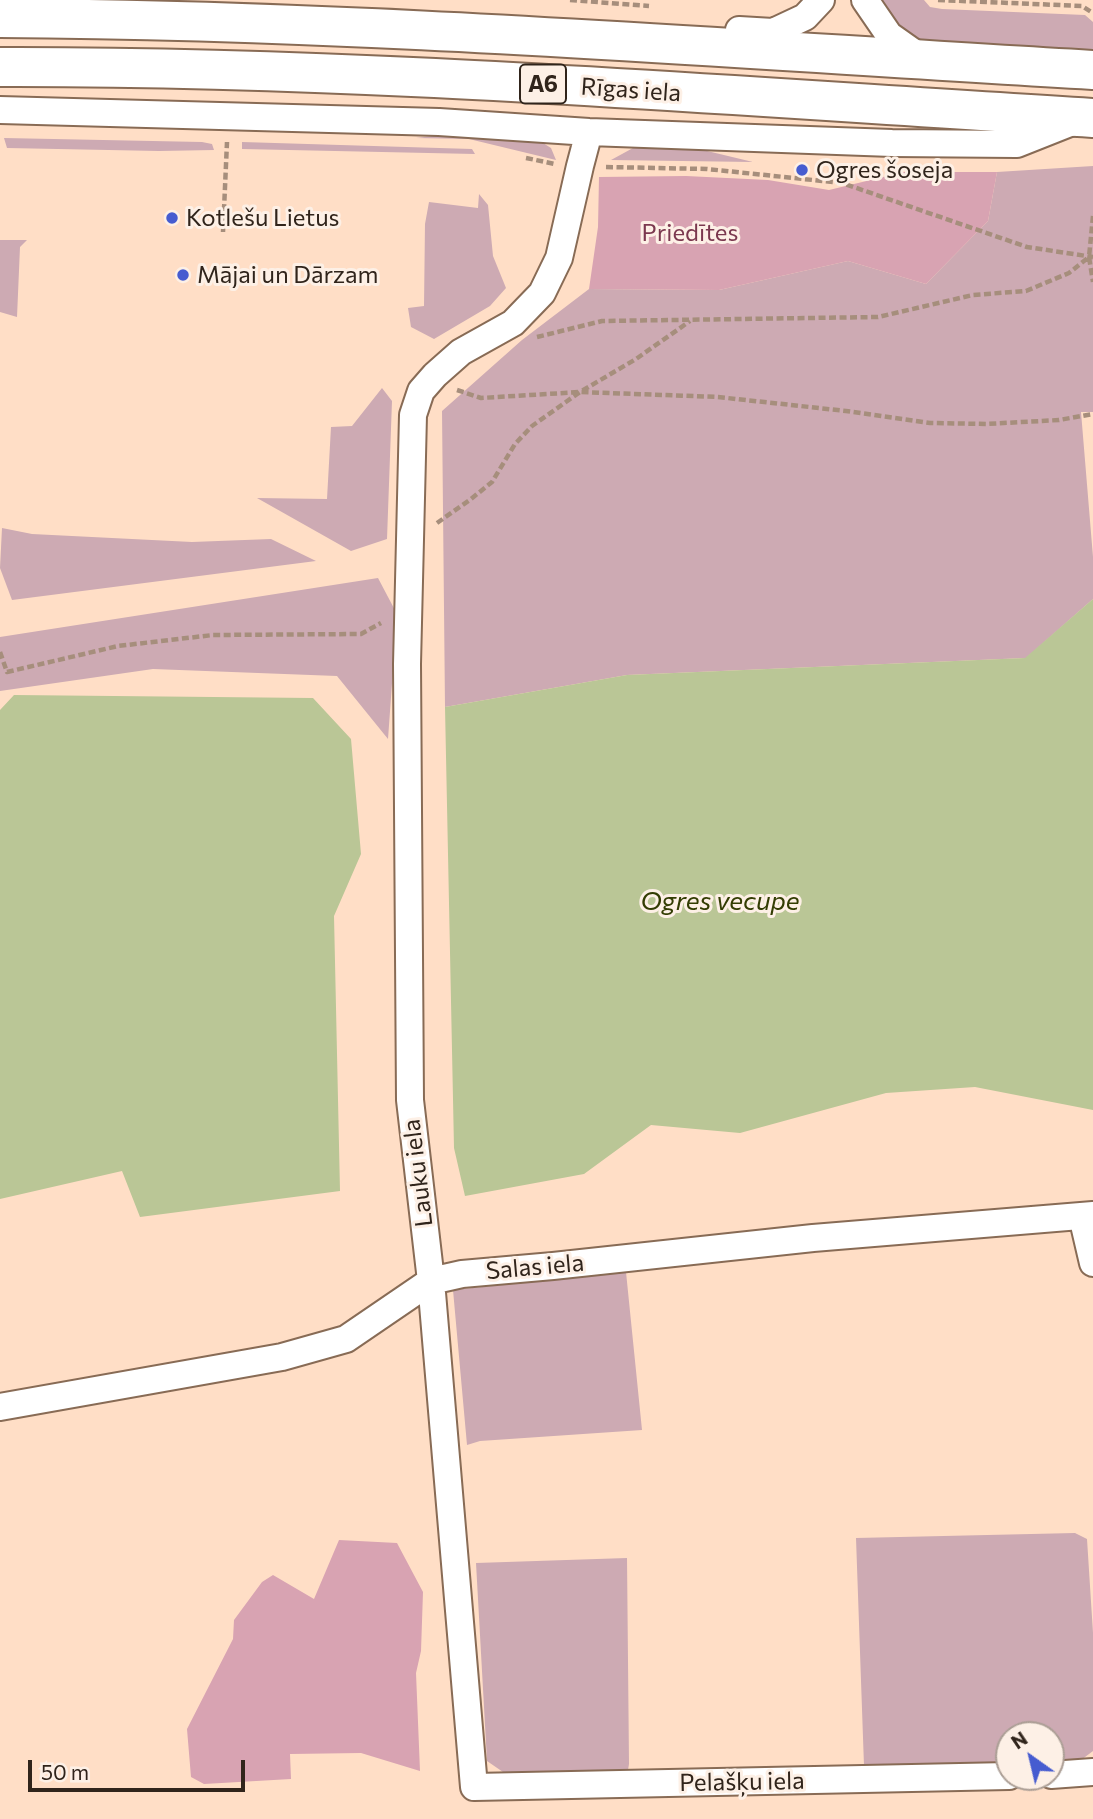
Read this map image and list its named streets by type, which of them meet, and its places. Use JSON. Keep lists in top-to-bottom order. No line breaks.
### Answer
{"streets":{"highway":["A6","Rīgas iela"],"street":["Lauku iela","Salas iela","Pelašķu iela"]},"crossings":[["Lauku iela","Salas iela"],["Lauku iela","Pelašķu iela"]],"water":["Ogres vecupe"],"parks":["Priedītes"],"places":["Ogres šoseja","Kotlešu Lietus","Mājai un Dārzam"],"scale_bar":"50 m","north":"top left"}
